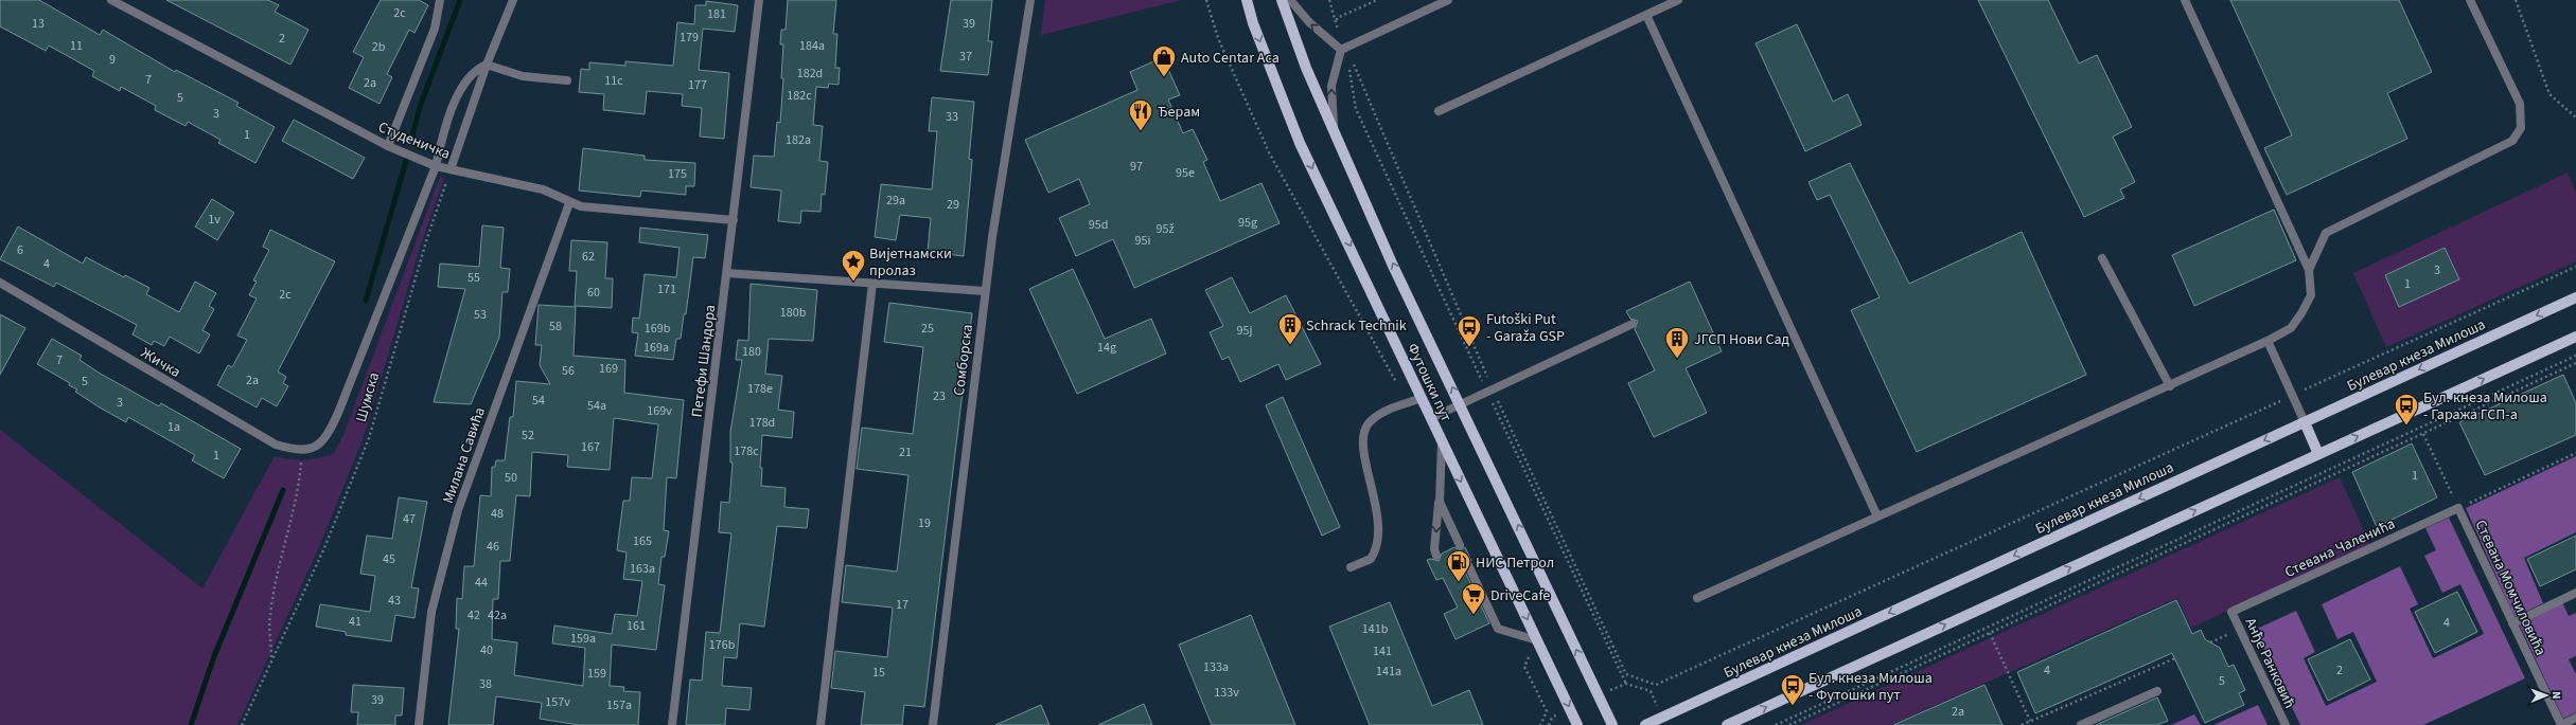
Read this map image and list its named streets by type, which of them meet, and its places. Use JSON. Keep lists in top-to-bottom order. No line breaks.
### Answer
{"streets":{"main road":["Булевар кнеза Милоша","Футошки пут"],"street":["Студеничка","Сомборска","Петефи Шандора","Жичка","Шумска","Милана Савића","Стевана Чаленића","Стевана Момчиловића","Анђе Ранковић"]},"crossings":[["Студеничка","Петефи Шандора"],["Студеничка","Шумска"],["Студеничка","Милана Савића"],["Жичка","Шумска"],["Стевана Чаленића","Стевана Момчиловића"],["Стевана Чаленића","Анђе Ранковић"]],"places":{"shop":["Auto Centar Aca"],"restaurant":["Ђерам"],"place":["Вијетнамски пролаз"],"building":["Schrack Technik","ЈГСП Нови Сад"],"bus stop":["Futoški Put - Garaža GSP","Бул. кнеза Милоша - Гаража ГСП-а","Бул. кнеза Милоша - Футошки пут"],"fuel station":["НИС Петрол"],"supermarket":["DriveCafe"]},"house_numbers":["2c","181","13","39","179","2","11","184a","2b","37","9","182d","7","11c","2a","177","182c","5","3","33","1","182a","97","95e","175","29a","29","1v","95g","95d","95ž","95i","6","62","4","3","55","1","171","60","2c","180b","53","58","169b","25","95j","169a","14g","180","7","169","56","2a","5","178e","23","54","3","54a","169v","178d","1a","52","167","178c","21","1","1","50","48","47","19","165","46","45","163a","44","43","17","42","42a","41","4","161","141b","159a","176b","40","141","133a","4","2","141a","15","159","5","38","133v","39","157v","157a","2a"],"north":"right"}
